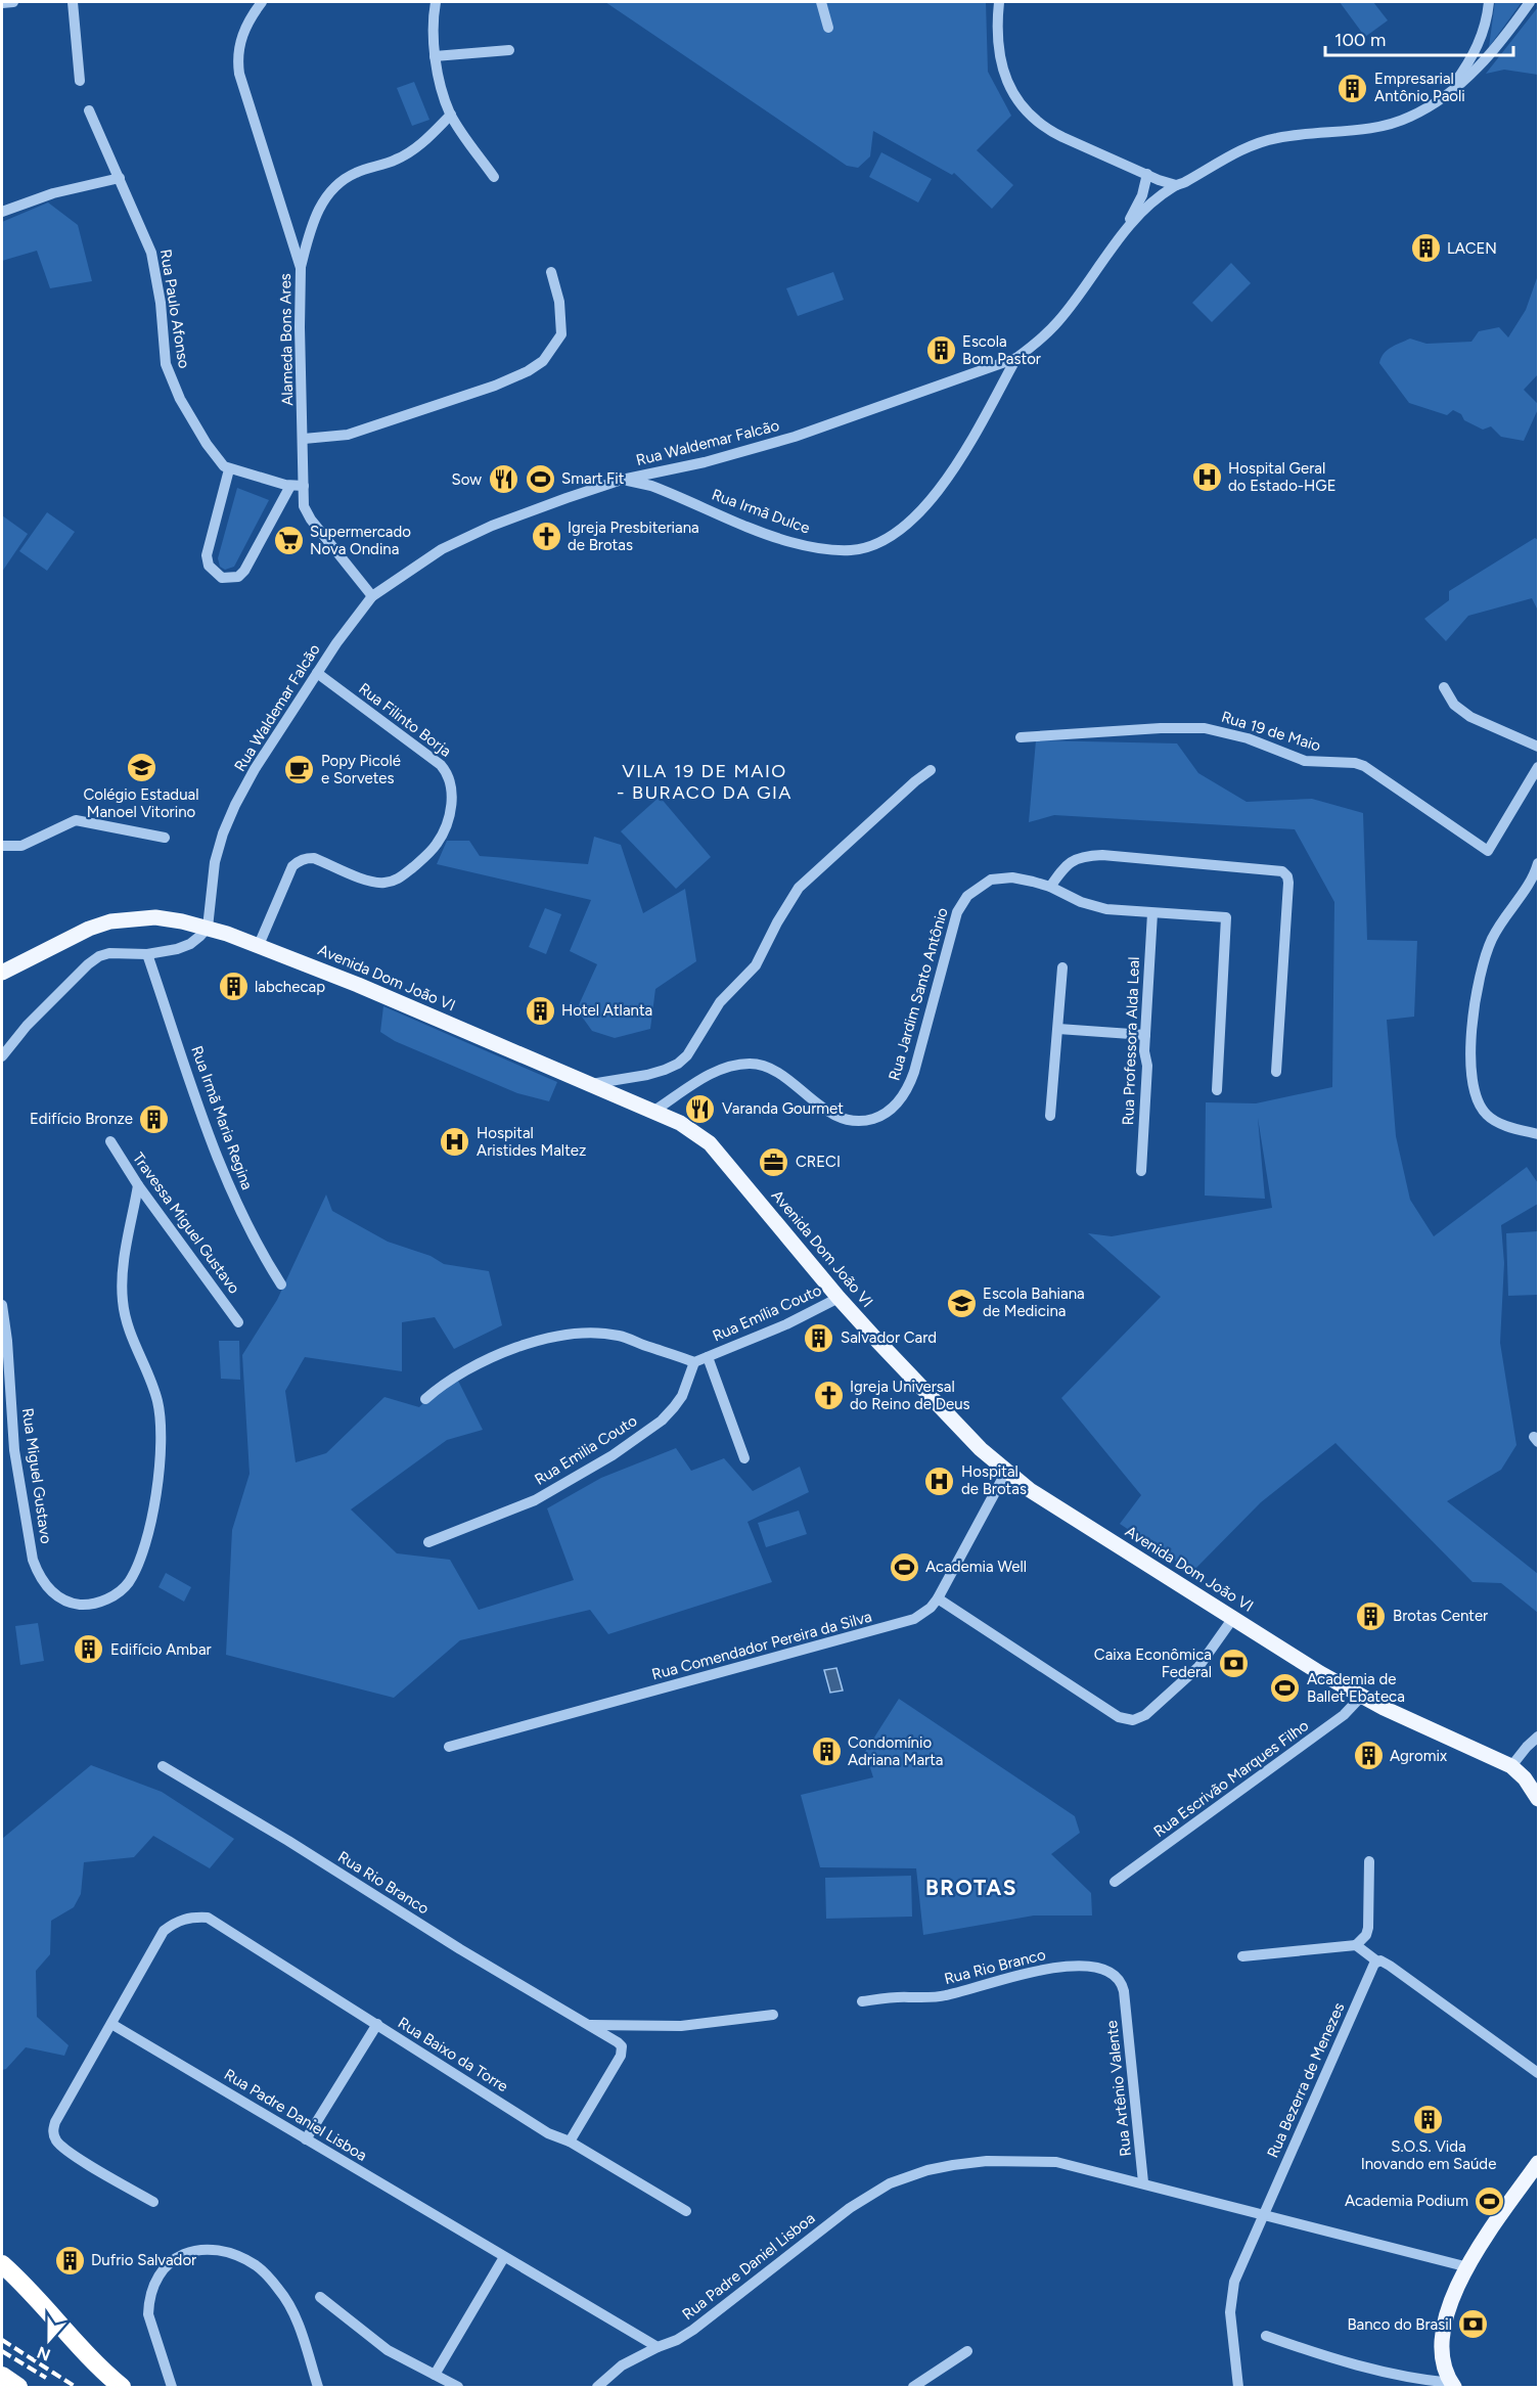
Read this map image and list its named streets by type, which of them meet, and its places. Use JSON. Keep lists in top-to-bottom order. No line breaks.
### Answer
{"streets":{"main road":["Avenida Dom João VI"],"street":["Rua Paulo Afonso","Alameda Bons Ares","Rua Waldemar Falcão","Rua Irmã Dulce","Rua Filinto Borja","Rua 19 de Maio","Rua Jardim Santo Antônio","Rua Professora Alda Leal","Rua Irmã Maria Regina","Travessa Miguel Gustavo","Rua Emília Couto","Rua Emilia Couto","Rua Miguel Gustavo","Rua Comendador Pereira da Silva","Rua Escrivão Marques Filho","Rua Rio Branco","Rua Baixo da Torre","Rua Bezerra de Menezes","Rua Artênio Valente","Rua Padre Daniel Lisboa"]},"crossings":[["Alameda Bons Ares","Rua Waldemar Falcão"],["Rua Waldemar Falcão","Rua Irmã Dulce"],["Rua Waldemar Falcão","Rua Filinto Borja"],["Rua Waldemar Falcão","Avenida Dom João VI"],["Rua Filinto Borja","Avenida Dom João VI"],["Avenida Dom João VI","Rua Jardim Santo Antônio"],["Avenida Dom João VI","Rua Emília Couto"],["Avenida Dom João VI","Rua Comendador Pereira da Silva"],["Avenida Dom João VI","Rua Escrivão Marques Filho"],["Travessa Miguel Gustavo","Rua Miguel Gustavo"],["Rua Emília Couto","Rua Emilia Couto"],["Rua Rio Branco","Rua Baixo da Torre"],["Rua Rio Branco","Rua Artênio Valente"],["Rua Baixo da Torre","Rua Padre Daniel Lisboa"],["Rua Bezerra de Menezes","Rua Padre Daniel Lisboa"],["Rua Artênio Valente","Rua Padre Daniel Lisboa"]],"districts":["VILA 19 DE MAIO - BURACO DA GIA","BROTAS"],"places":{"building":["Empresarial Antônio Paoli","LACEN","Escola Bom Pastor","labchecap","Hotel Atlanta","Edifício Bronze","Salvador Card","Brotas Center","Edifício Ambar","Condomínio Adriana Marta","Agromix","S.O.S. Vida Inovando em Saúde","Dufrio Salvador"],"hospital":["Hospital Geral do Estado-HGE","Hospital Aristides Maltez","Hospital de Brotas"],"sports":["Smart Fit","Academia Well","Academia de Ballet Ebateca","Academia Podium"],"restaurant":["Sow","Varanda Gourmet"],"church":["Igreja Presbiteriana de Brotas","Igreja Universal do Reino de Deus"],"supermarket":["Supermercado Nova Ondina"],"school or university":["Colégio Estadual Manoel Vitorino","Escola Bahiana de Medicina"],"cafe":["Popy Picolé e Sorvetes"],"office":["CRECI"],"bank":["Caixa Econômica Federal","Banco do Brasil"]},"scale_bar":"100 m","north":"bottom"}
